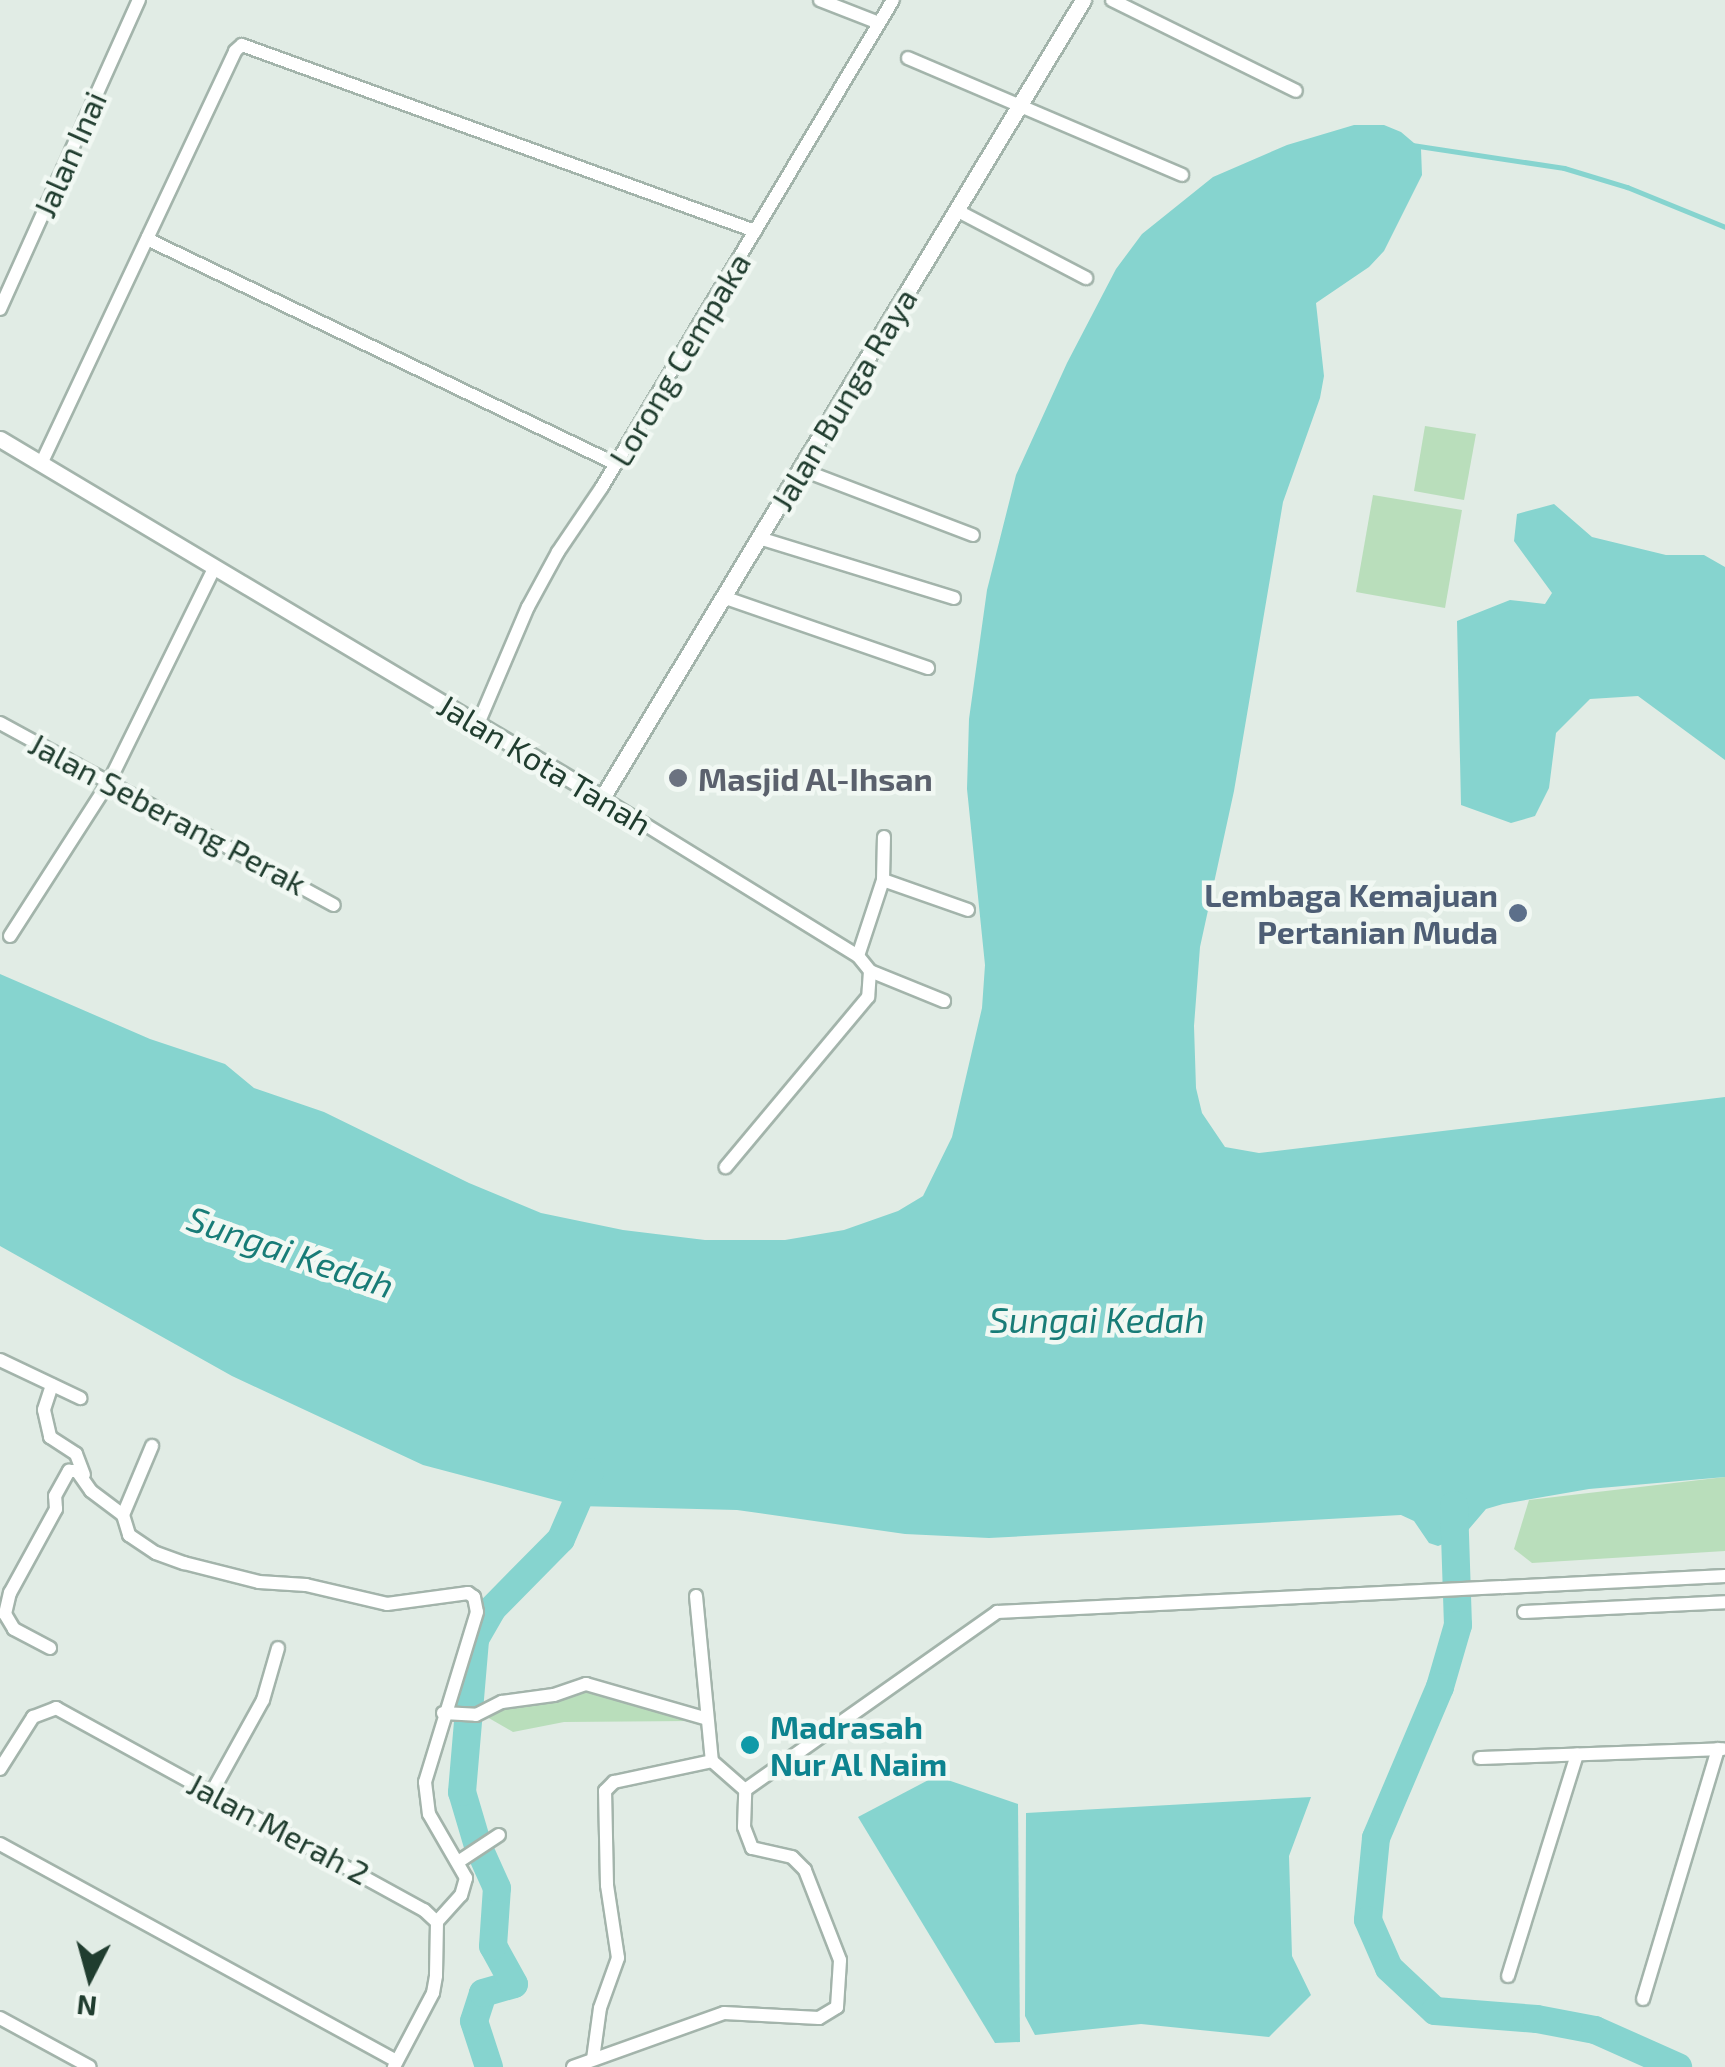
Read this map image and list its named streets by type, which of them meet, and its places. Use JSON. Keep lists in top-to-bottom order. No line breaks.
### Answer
{"streets":{"street":["Jalan Inai","Lorong Cempaka","Jalan Bunga Raya","Jalan Kota Tanah","Jalan Seberang Perak","Jalan Merah 2"]},"crossings":[["Lorong Cempaka","Jalan Kota Tanah"],["Jalan Bunga Raya","Jalan Kota Tanah"]],"water":["Sungai Kedah"],"places":["Masjid Al-Ihsan","Lembaga Kemajuan Pertanian Muda","Madrasah Nur Al Naim"],"north":"bottom"}
